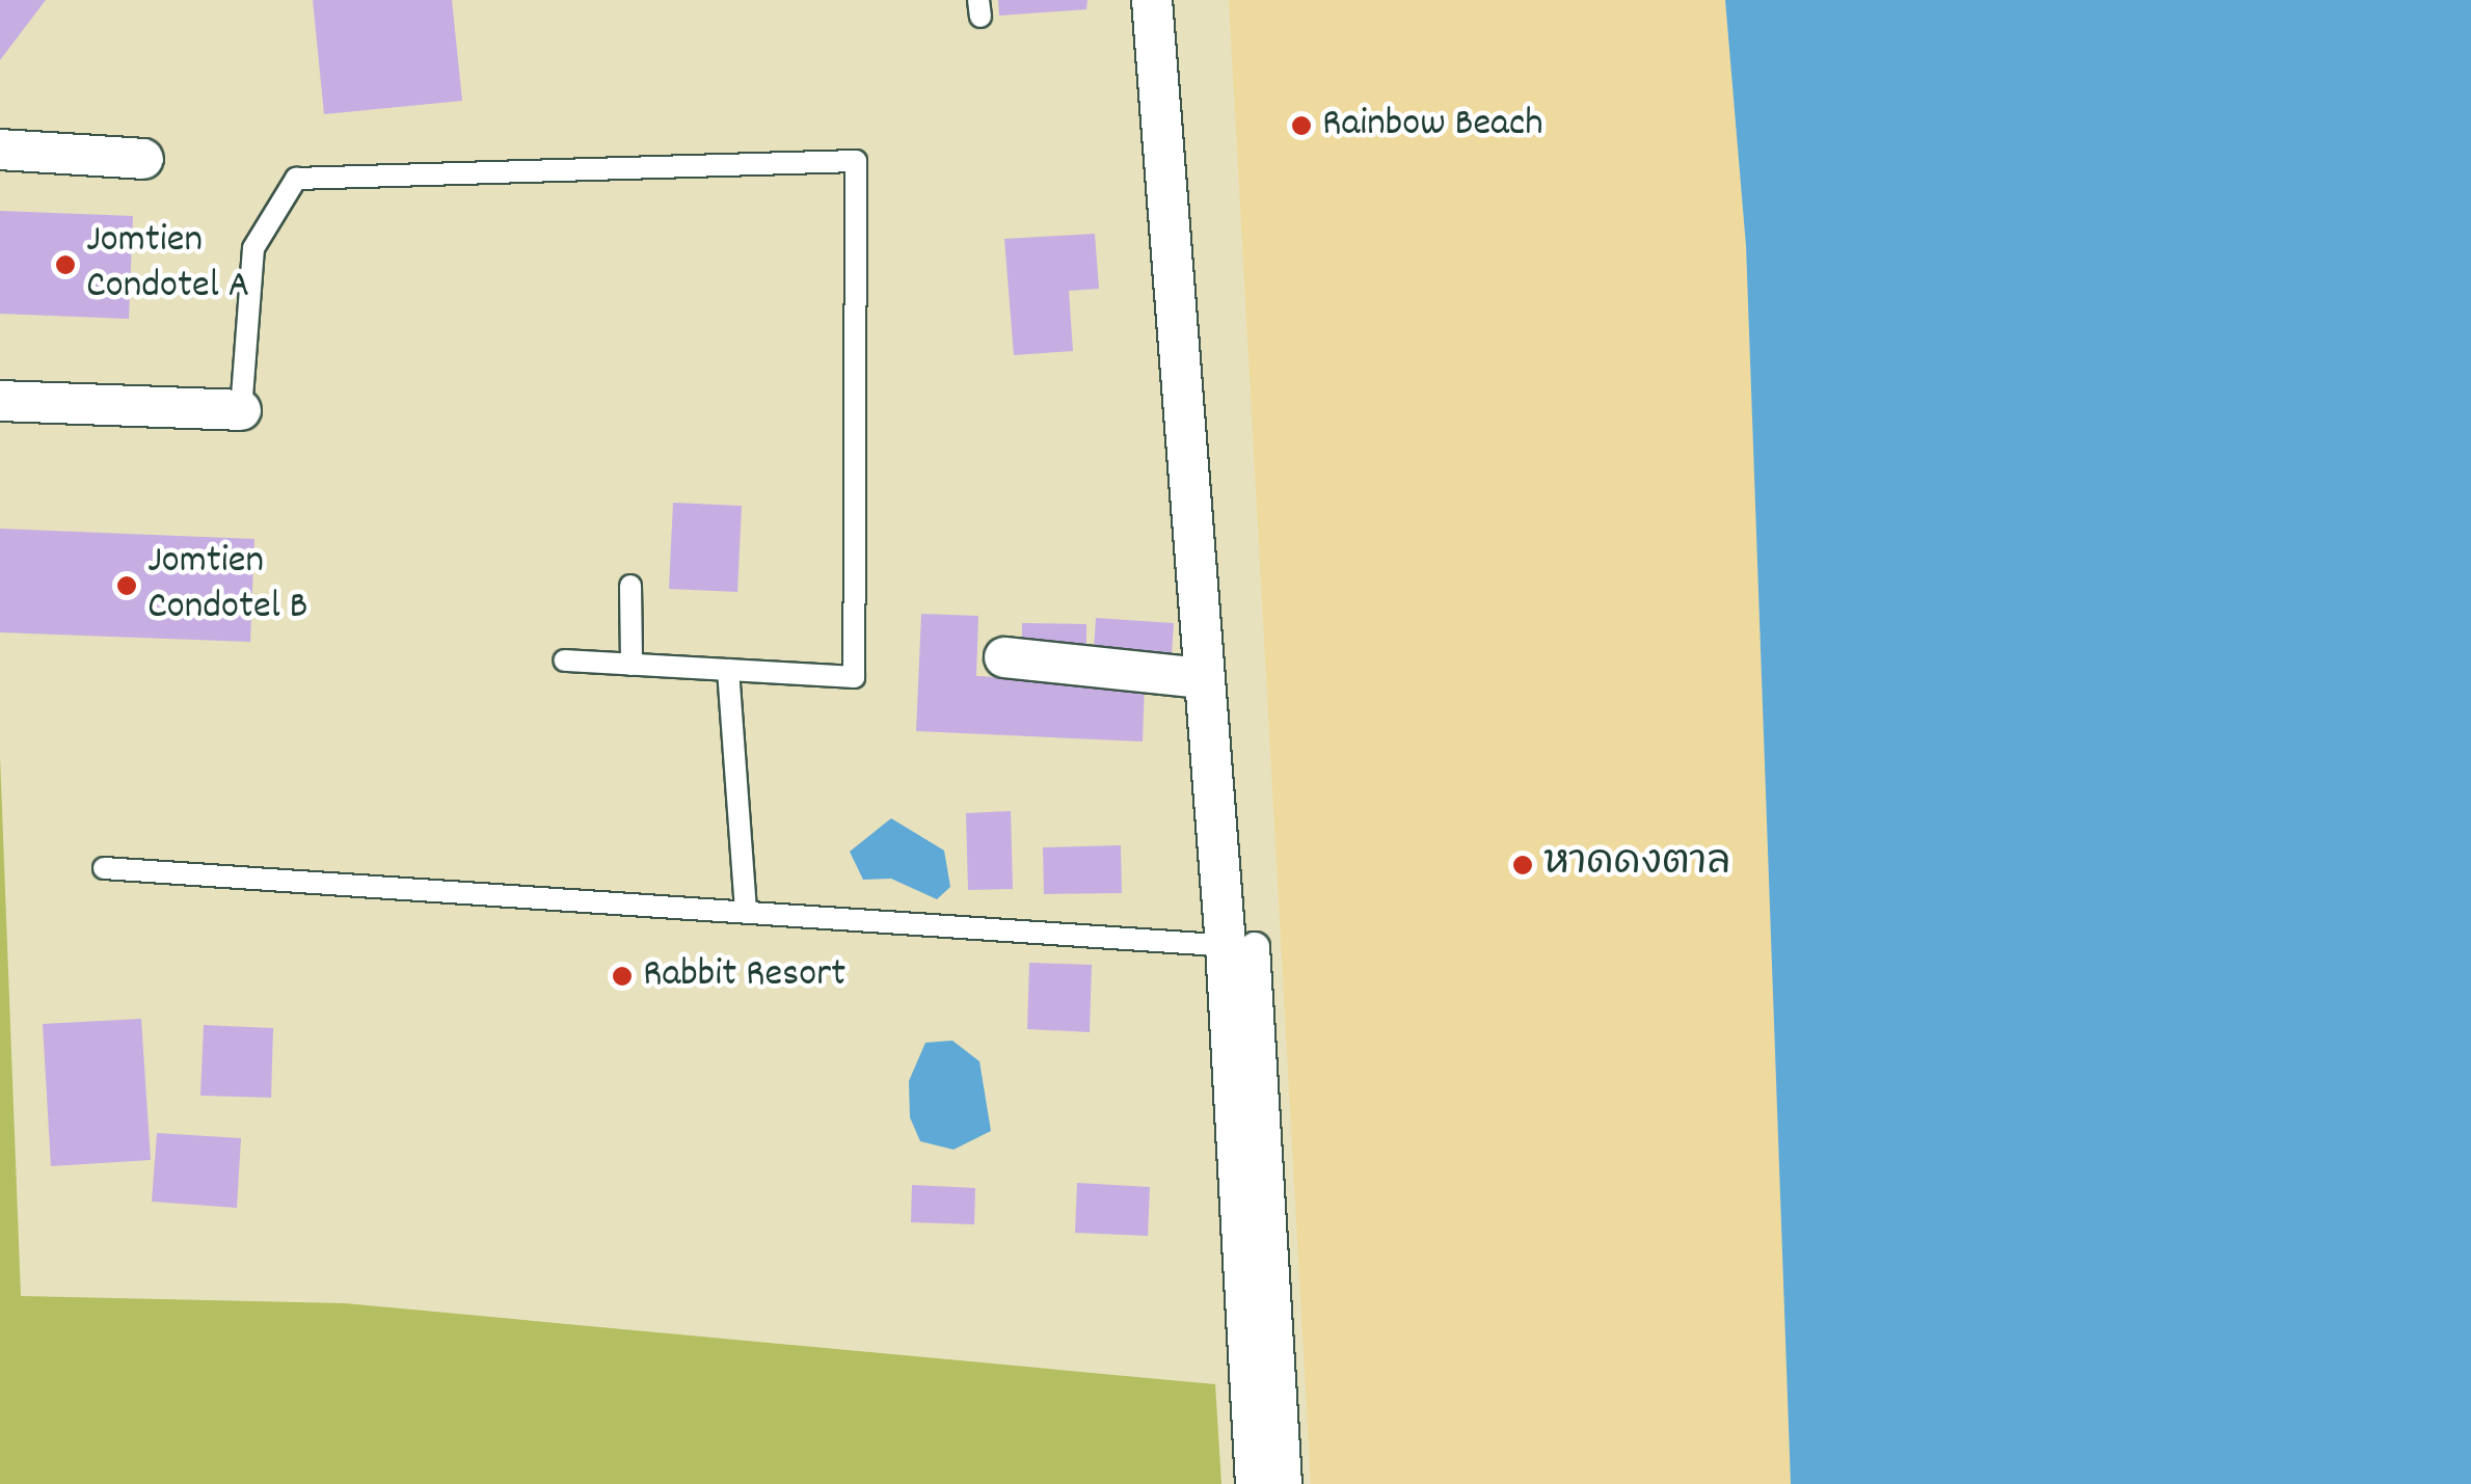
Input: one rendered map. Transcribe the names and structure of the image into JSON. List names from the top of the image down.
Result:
{
  "places": [
    "Rainbow Beach",
    "Jomtien Condotel A",
    "Jomtien Condotel B",
    "หาดดงตาล",
    "Rabbit Resort"
  ]
}
